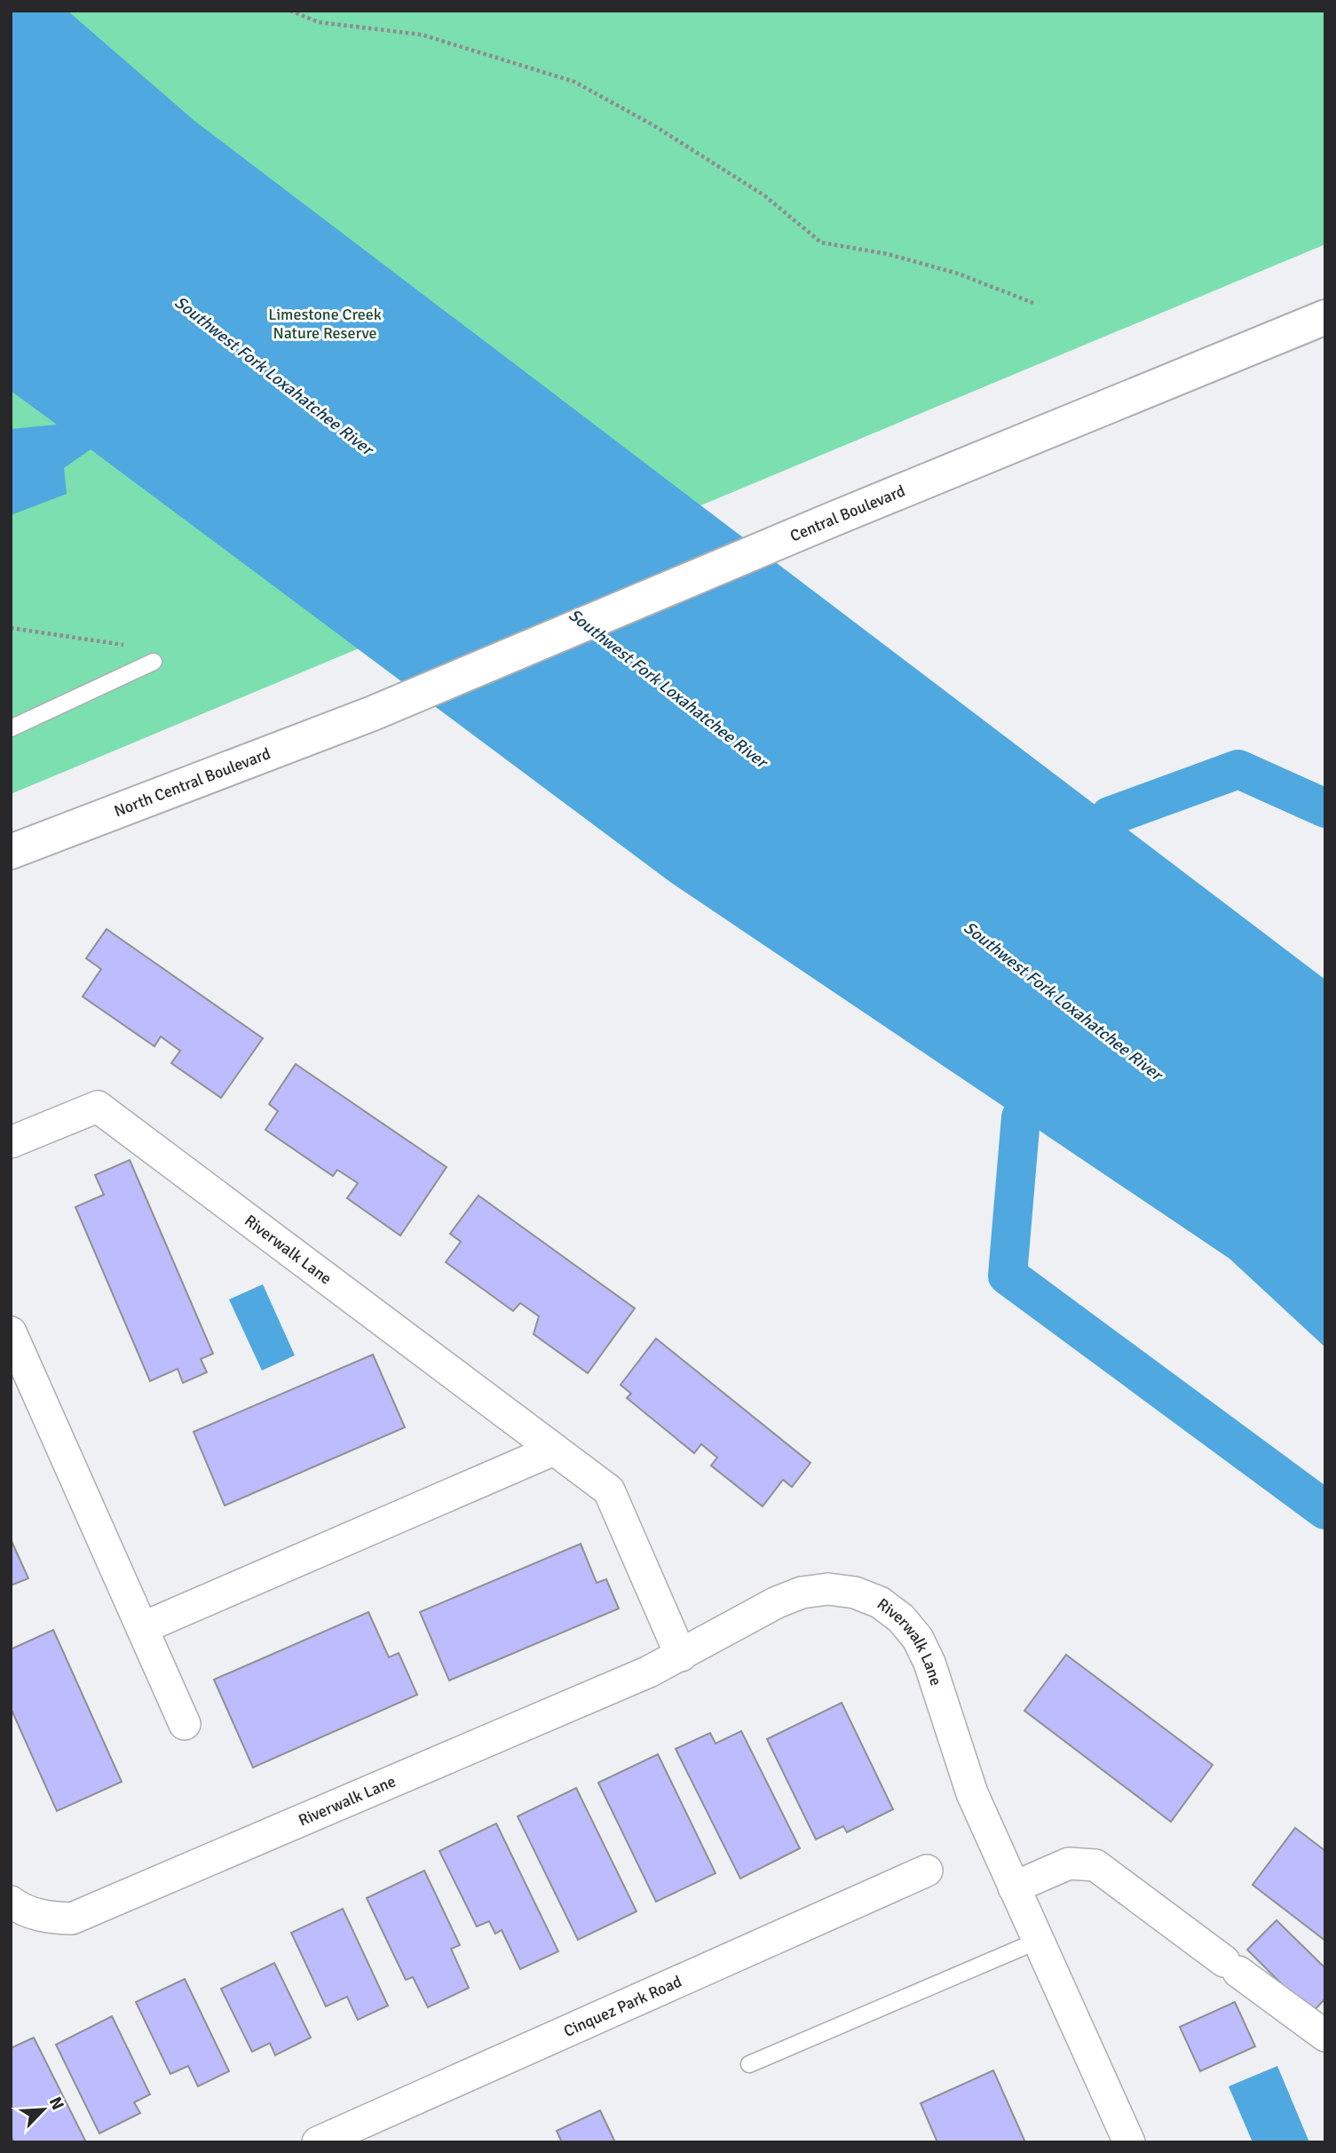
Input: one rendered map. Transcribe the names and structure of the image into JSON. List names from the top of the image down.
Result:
{
  "streets": {
    "street": [
      "Central Boulevard",
      "North Central Boulevard",
      "Riverwalk Lane",
      "Cinquez Park Road"
    ]
  },
  "crossings": [
    ["Central Boulevard", "North Central Boulevard"]
  ],
  "water": ["Southwest Fork Loxahatchee River"],
  "parks": ["Limestone Creek Nature Reserve"],
  "north": "top right"
}
